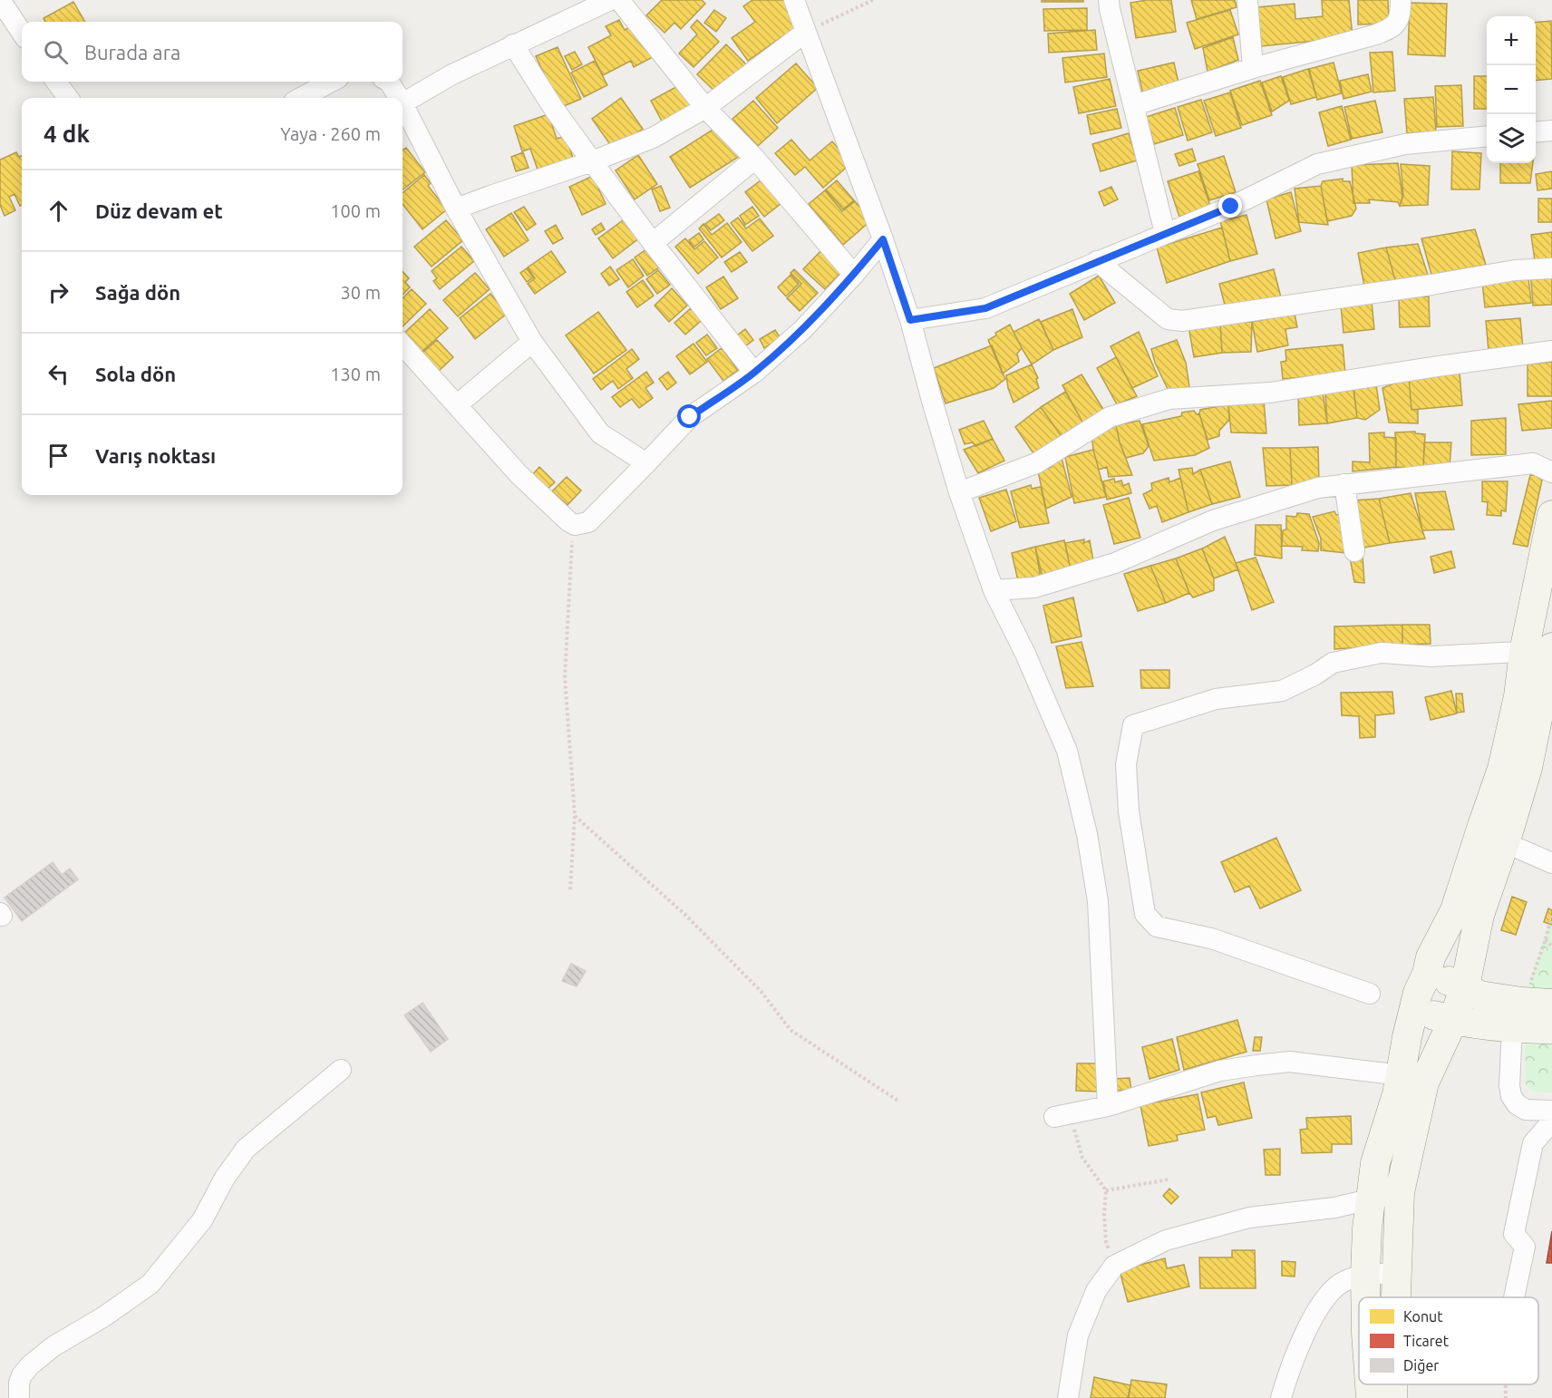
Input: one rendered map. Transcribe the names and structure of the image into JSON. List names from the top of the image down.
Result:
{
  "legend": ["Konut", "Ticaret", "Diğer"],
  "page": {
    "map_buttons": ["+", "−"],
    "search": "Burada ara",
    "heading": ["4 dk", "Yaya · 260 m"],
    "list": [
      ["Düz devam et", "100 m"],
      ["Sağa dön", "30 m"],
      ["Sola dön", "130 m"],
      "Varış noktası"
    ]
  }
}
